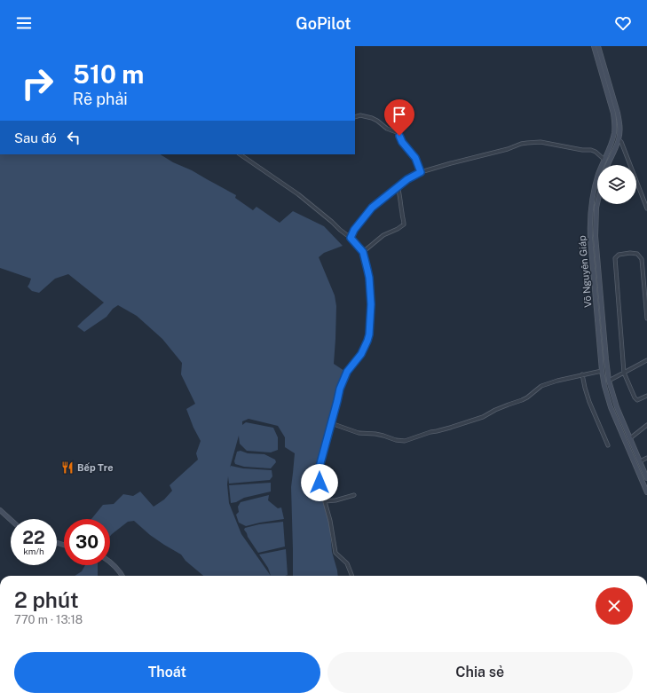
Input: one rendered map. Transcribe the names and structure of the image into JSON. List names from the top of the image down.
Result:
{
  "streets": {
    "main road": ["Võ Nguyên Giáp"]
  },
  "places": {
    "restaurant": ["Bếp Tre"]
  },
  "page": {
    "header": "GoPilot",
    "turn": ["510 m", "Rẽ phải"],
    "then": "Sau đó",
    "speed": "22 km/h",
    "limit": "30",
    "heading": ["2 phút", "770 m · 13:18"],
    "buttons": ["Thoát", "Chia sẻ"]
  }
}
